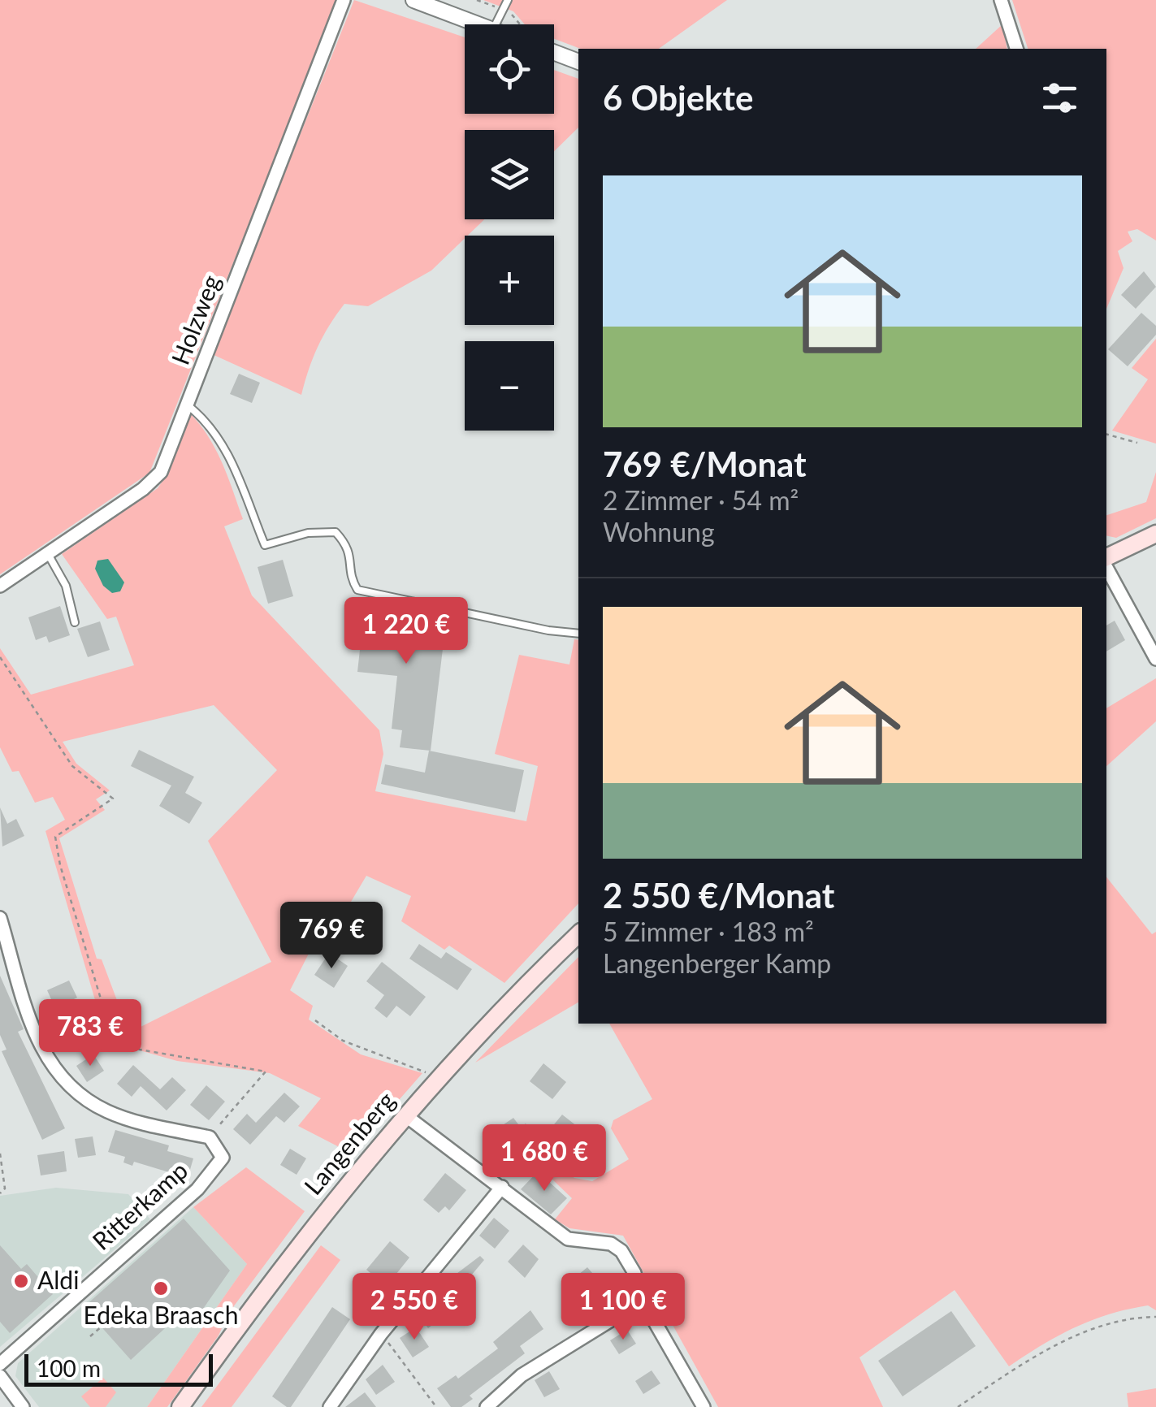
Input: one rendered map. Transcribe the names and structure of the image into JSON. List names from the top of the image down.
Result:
{
  "streets": {
    "main road": ["Langenberg"],
    "street": ["Holzweg", "Ritterkamp"]
  },
  "places": ["Aldi", "Edeka Braasch"],
  "scale_bar": "100 m",
  "page": {
    "map_buttons": ["+", "−"],
    "heading": "6 Objekte",
    "list": [
      {
        "name": "769 €/Monat",
        "note": "2 Zimmer · 54 m² · Wohnung"
      },
      {
        "name": "2 550 €/Monat",
        "note": "5 Zimmer · 183 m² · Langenberger Kamp"
      }
    ],
    "price": [
      "1 220 €",
      "769 €",
      "783 €",
      "1 680 €",
      "2 550 €",
      "1 100 €"
    ],
    "scale": "100 m"
  }
}
